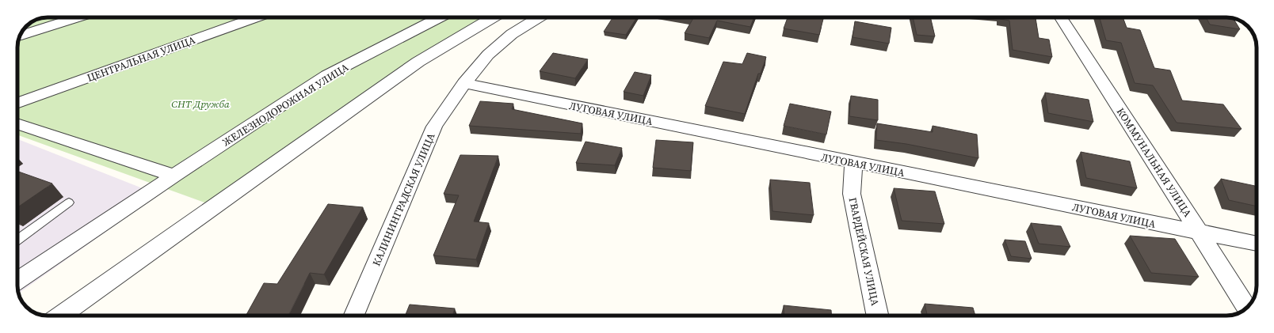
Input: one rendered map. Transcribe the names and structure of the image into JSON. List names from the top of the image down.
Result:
{
  "streets": {
    "street": [
      "ЦЕНТРАЛЬНАЯ УЛИЦА",
      "ЖЕЛЕЗНОДОРОЖНАЯ УЛИЦА",
      "ЛУГОВАЯ УЛИЦА",
      "КОММУНАЛЬНАЯ УЛИЦА",
      "КАЛИНИНГРАДСКАЯ УЛИЦА",
      "ГВАРДЕЙСКАЯ УЛИЦА"
    ]
  },
  "crossings": [
    ["ЛУГОВАЯ УЛИЦА", "КОММУНАЛЬНАЯ УЛИЦА"],
    ["ЛУГОВАЯ УЛИЦА", "КАЛИНИНГРАДСКАЯ УЛИЦА"],
    ["ЛУГОВАЯ УЛИЦА", "ГВАРДЕЙСКАЯ УЛИЦА"]
  ],
  "parks": ["СНТ Дружба"]
}
